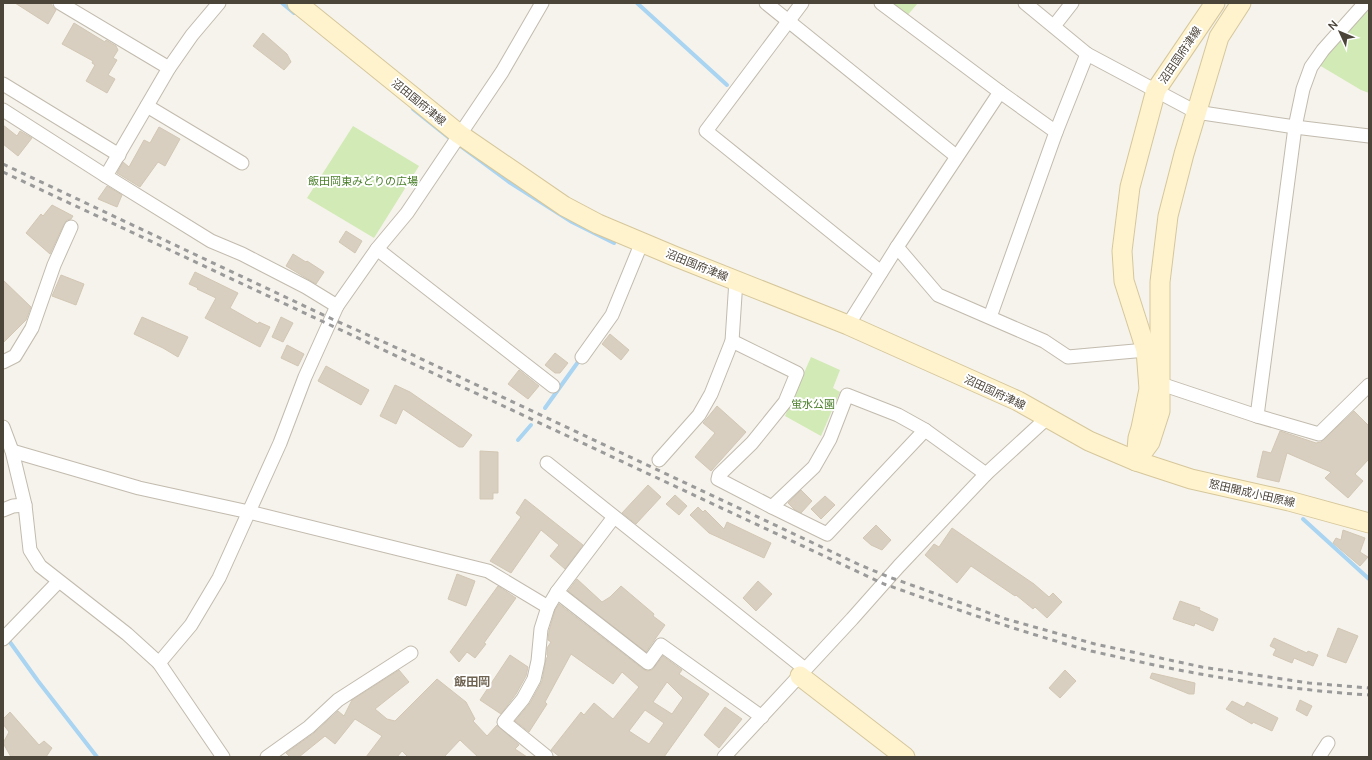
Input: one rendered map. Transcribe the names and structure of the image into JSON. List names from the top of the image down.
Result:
{
  "streets": {
    "main road": ["沼田国府津線", "怒田開成小田原線"]
  },
  "crossings": [
    ["沼田国府津線", "怒田開成小田原線"]
  ],
  "districts": ["飯田岡"],
  "parks": ["飯田岡東みどりの広場", "蛍水公園"],
  "north": "top left"
}
